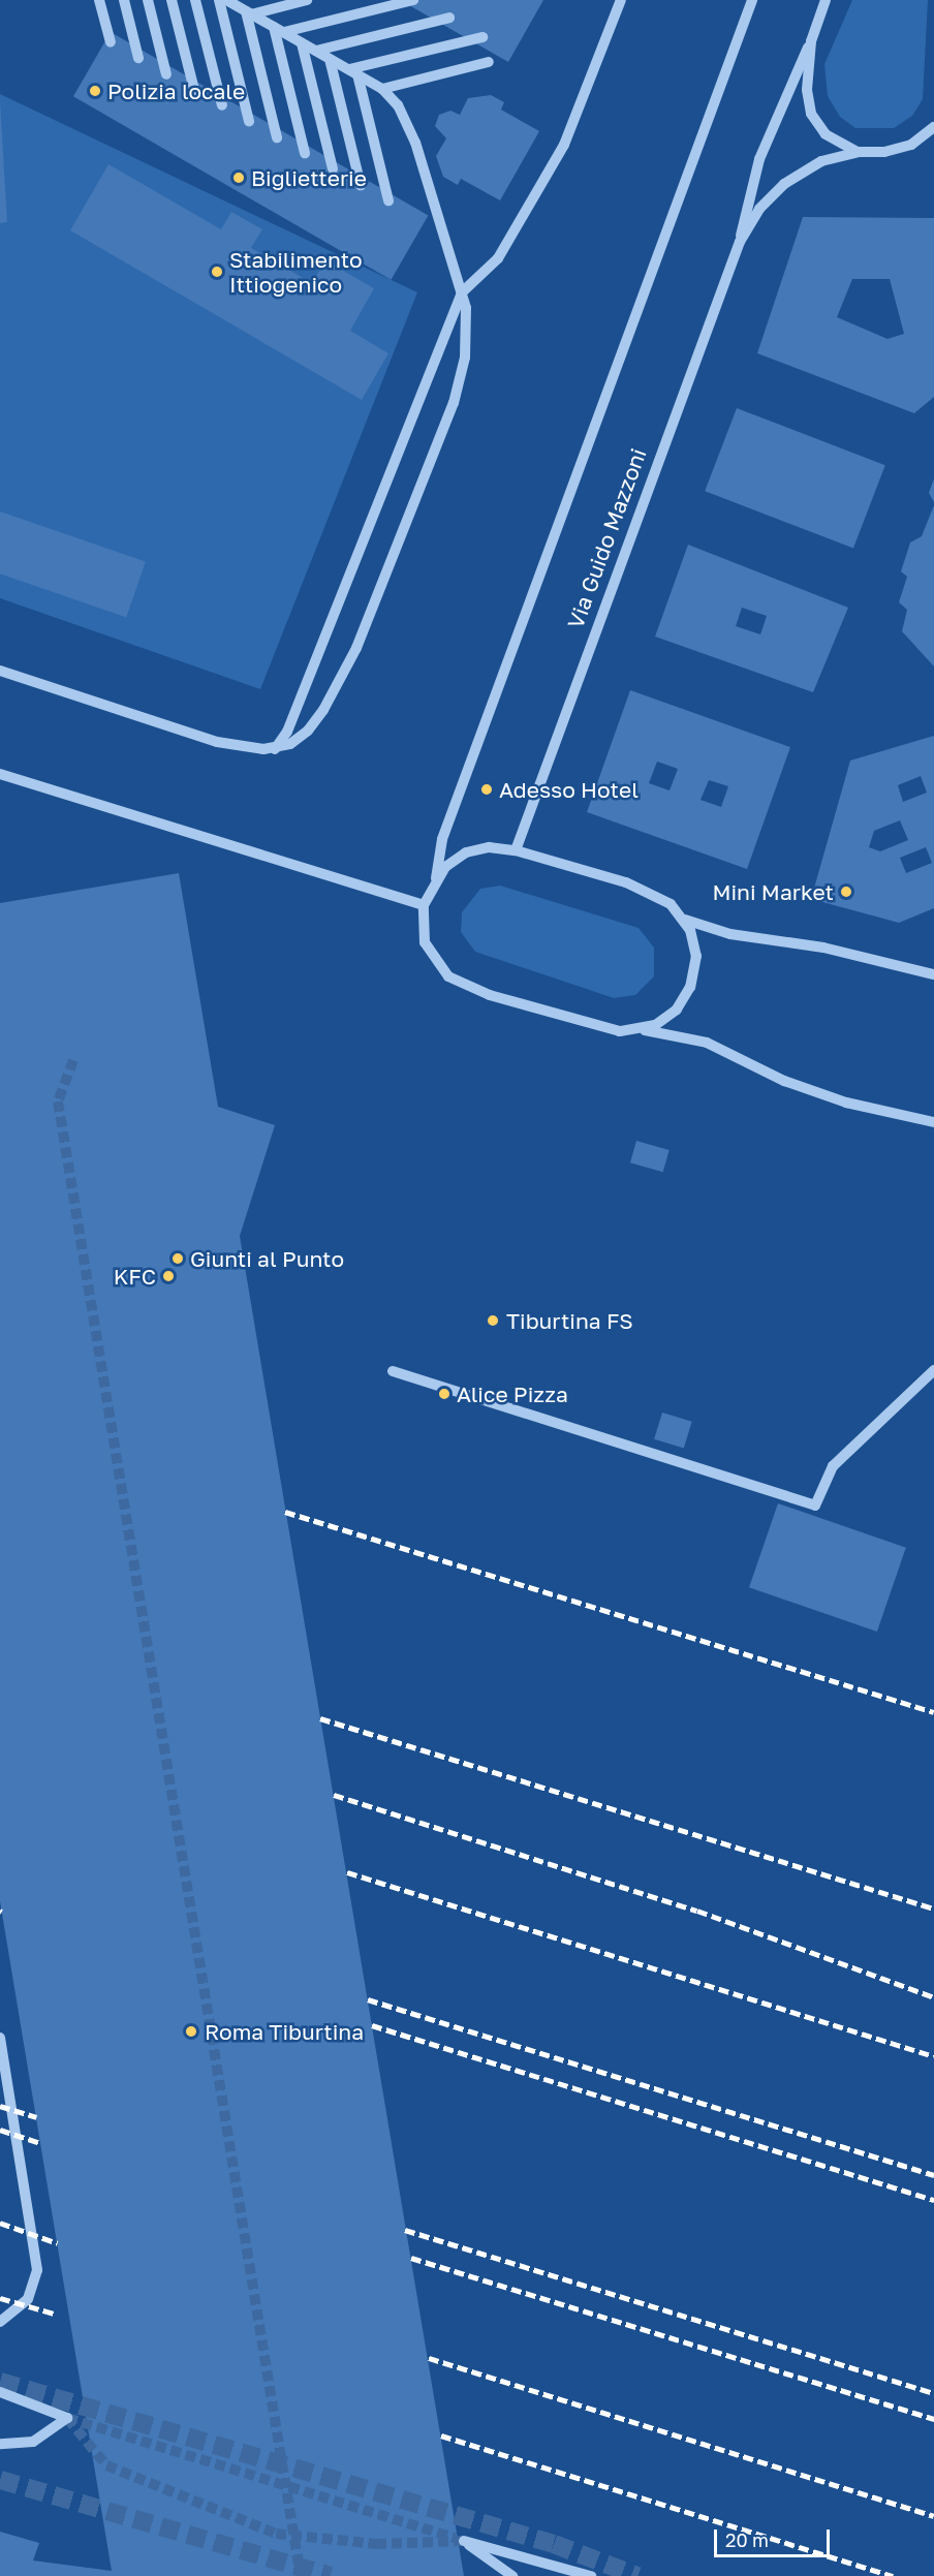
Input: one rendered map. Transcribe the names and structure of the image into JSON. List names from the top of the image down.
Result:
{
  "streets": {
    "street": ["Via Guido Mazzoni"]
  },
  "places": [
    "Polizia locale",
    "Biglietterie",
    "Stabilimento Ittiogenico",
    "Adesso Hotel",
    "Mini Market",
    "Giunti al Punto",
    "KFC",
    "Tiburtina FS",
    "Alice Pizza",
    "Roma Tiburtina"
  ],
  "scale_bar": "20 m"
}
